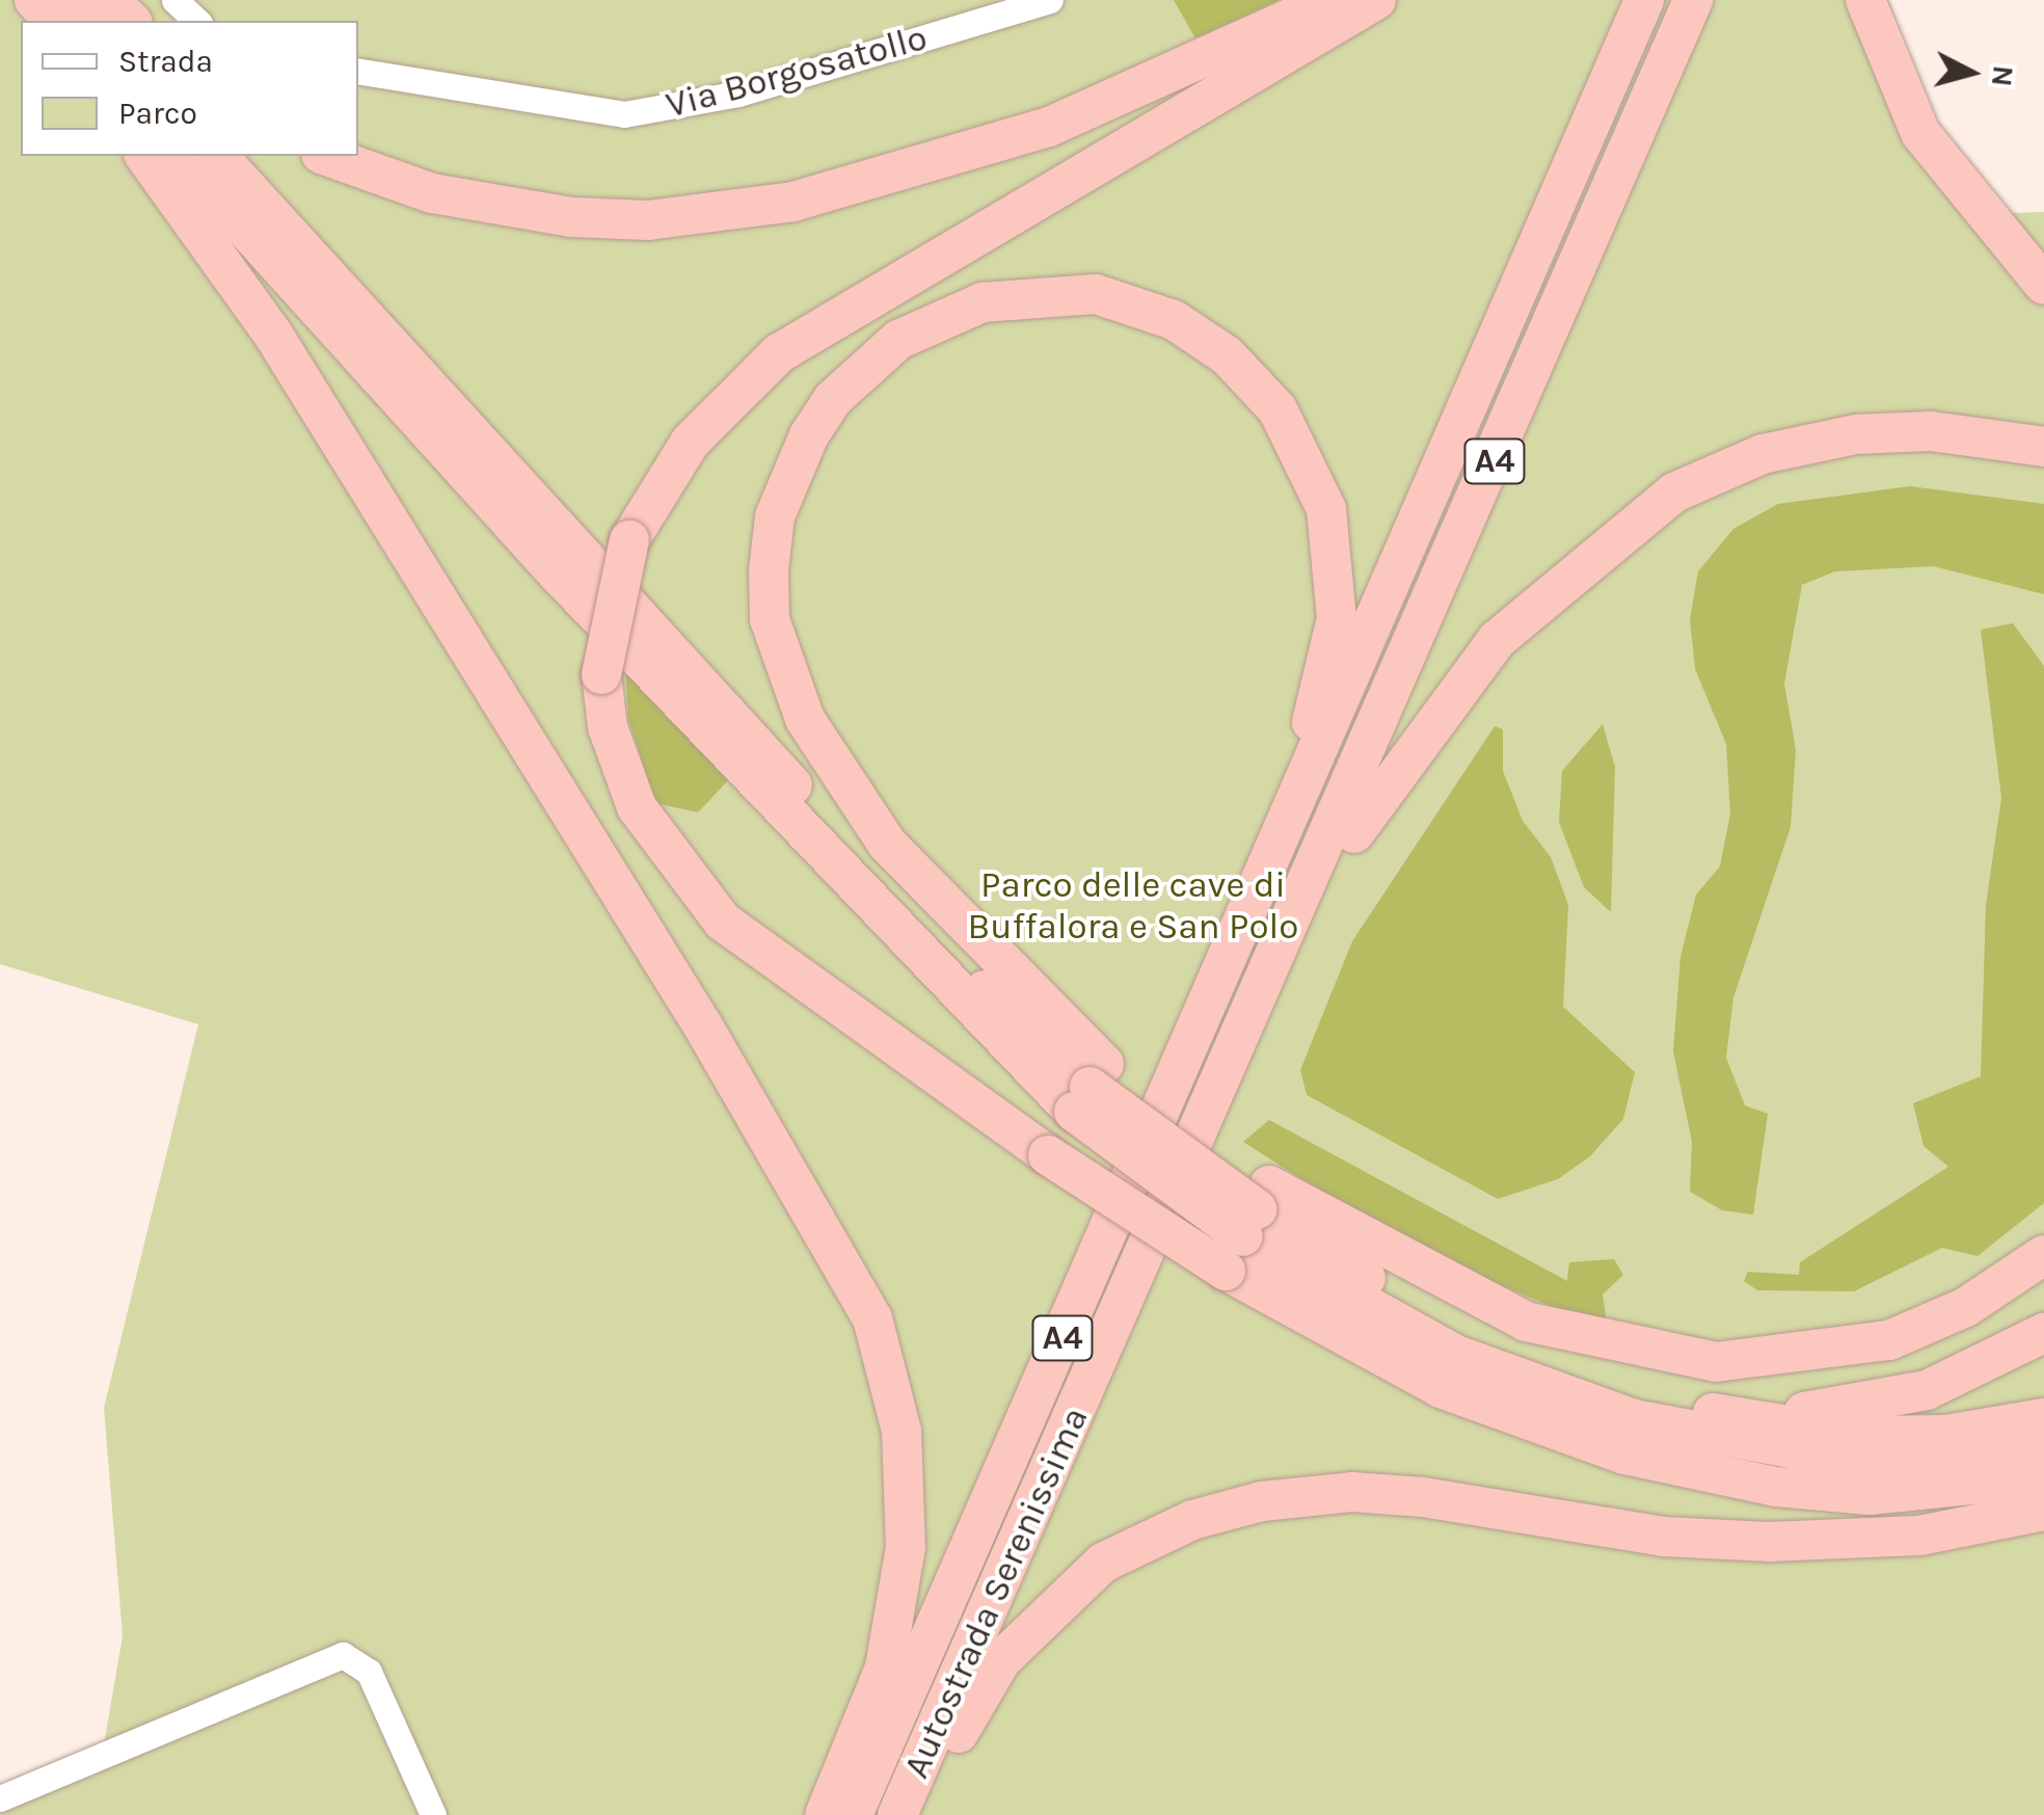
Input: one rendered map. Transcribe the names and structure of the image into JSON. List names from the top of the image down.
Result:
{
  "streets": {
    "highway": ["A4", "Autostrada Serenissima"],
    "street": ["Via Borgosatollo"]
  },
  "parks": ["Parco delle cave di Buffalora e San Polo"],
  "legend": ["Strada", "Parco"],
  "north": "right"
}
